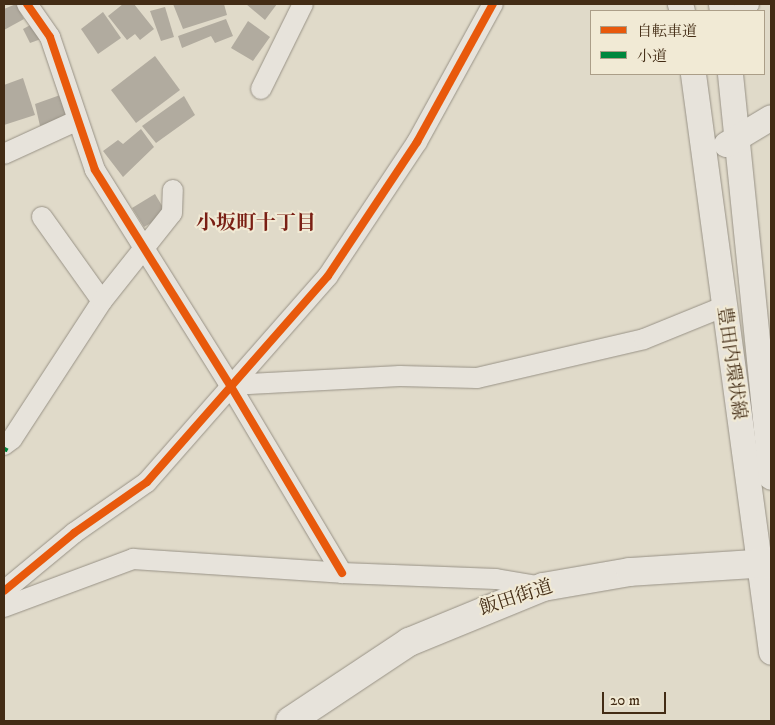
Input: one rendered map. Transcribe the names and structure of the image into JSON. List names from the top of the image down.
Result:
{
  "streets": {
    "main road": ["飯田街道"],
    "street": ["豊田内環状線"]
  },
  "crossings": [
    ["豊田内環状線", "飯田街道"]
  ],
  "districts": ["小坂町十丁目"],
  "legend": ["自転車道", "小道"],
  "scale_bar": "20 m"
}
